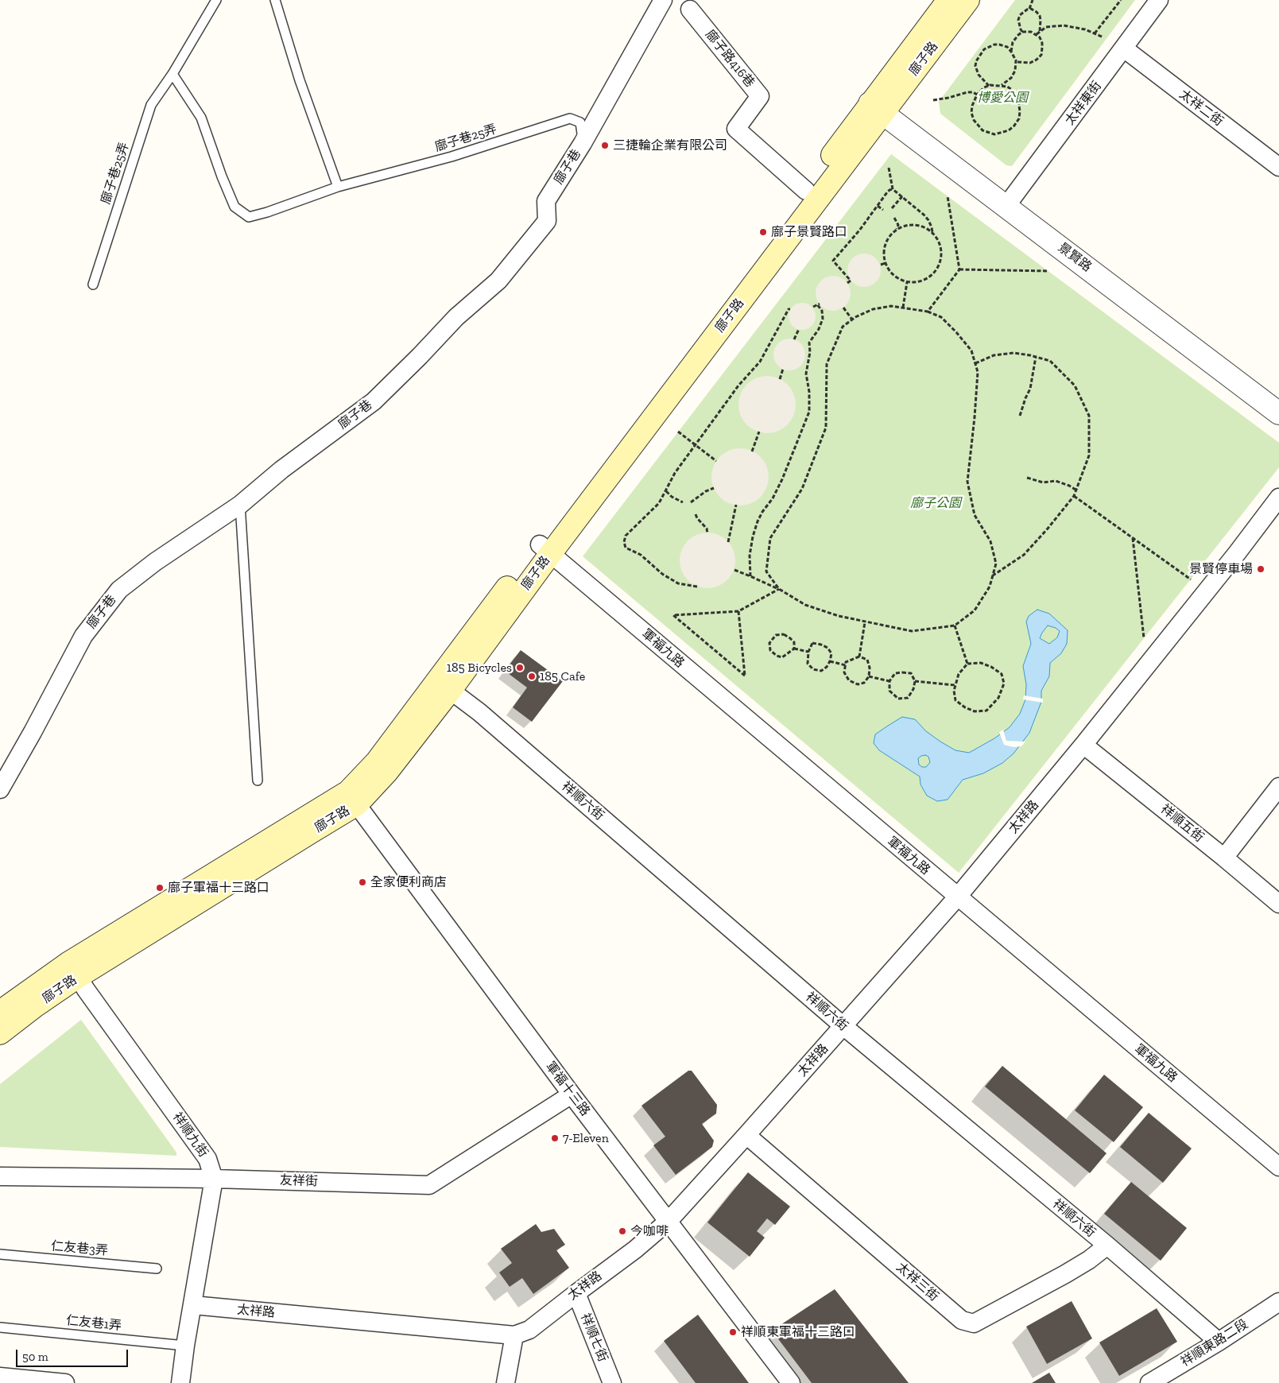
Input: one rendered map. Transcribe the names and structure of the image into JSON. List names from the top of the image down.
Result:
{
  "streets": {
    "main road": ["廍子路"],
    "street": [
      "廍子路416巷",
      "太祥東街",
      "太祥二街",
      "廍子巷",
      "景賢路",
      "軍福九路",
      "祥順六街",
      "太祥路",
      "祥順五街",
      "軍福十三路",
      "祥順九街",
      "友祥街",
      "太祥三街",
      "祥順七街",
      "祥順東路二段"
    ],
    "lane": ["廍子巷25弄", "仁友巷3弄", "仁友巷1弄"]
  },
  "crossings": [
    ["廍子路416巷", "廍子路"],
    ["廍子路", "景賢路"],
    ["廍子路", "軍福九路"],
    ["廍子路", "祥順六街"],
    ["廍子路", "軍福十三路"],
    ["廍子路", "祥順九街"],
    ["太祥東街", "太祥二街"],
    ["太祥東街", "景賢路"],
    ["廍子巷25弄", "廍子巷"],
    ["軍福九路", "太祥路"],
    ["祥順六街", "太祥路"],
    ["祥順六街", "太祥三街"],
    ["祥順六街", "祥順東路二段"],
    ["太祥路", "祥順五街"],
    ["太祥路", "軍福十三路"],
    ["太祥路", "祥順九街"],
    ["太祥路", "太祥三街"],
    ["太祥路", "祥順七街"],
    ["軍福十三路", "友祥街"],
    ["祥順九街", "友祥街"],
    ["祥順九街", "仁友巷1弄"]
  ],
  "parks": ["博愛公園", "廍子公園"],
  "places": [
    "三捷輪企業有限公司",
    "廍子景賢路口",
    "景賢停車場",
    "185 Bicycles",
    "185 Cafe",
    "全家便利商店",
    "廍子軍福十三路口",
    "7-Eleven",
    "今咖啡",
    "祥順東軍福十三路口"
  ],
  "scale_bar": "50 m"
}
